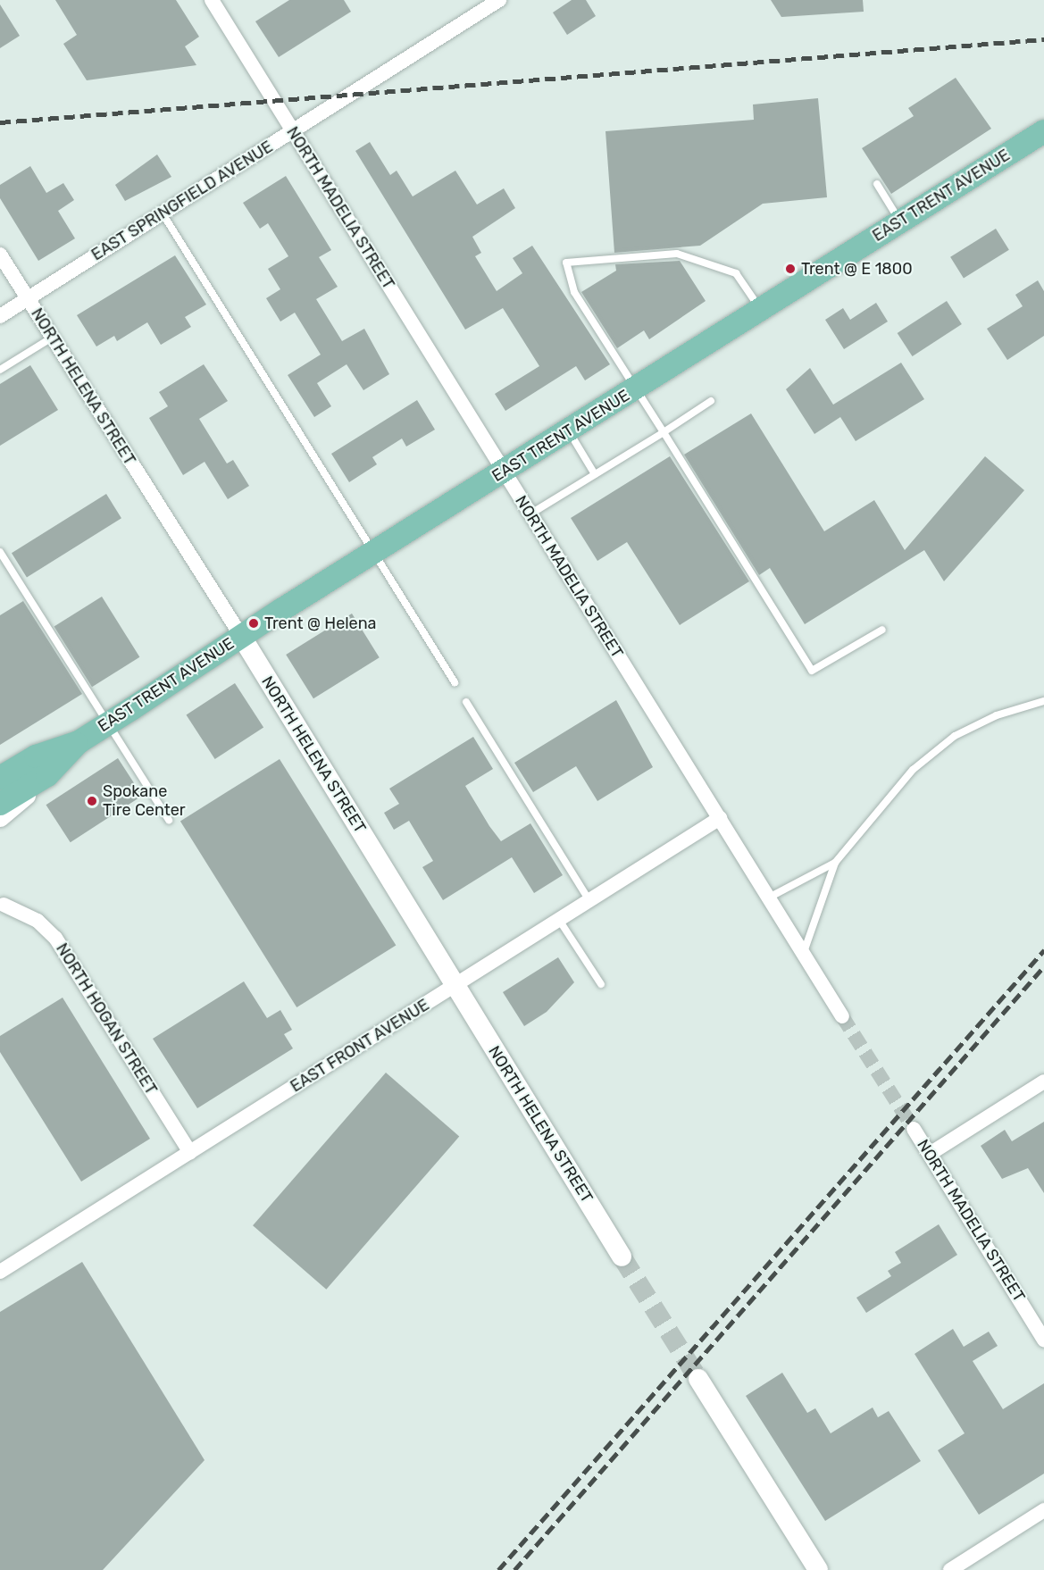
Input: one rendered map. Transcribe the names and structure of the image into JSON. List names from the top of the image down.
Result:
{
  "streets": {
    "main road": ["EAST TRENT AVENUE"],
    "street": [
      "EAST SPRINGFIELD AVENUE",
      "NORTH MADELIA STREET",
      "NORTH HELENA STREET",
      "NORTH HOGAN STREET",
      "EAST FRONT AVENUE"
    ]
  },
  "crossings": [
    ["EAST TRENT AVENUE", "NORTH MADELIA STREET"],
    ["EAST TRENT AVENUE", "NORTH HELENA STREET"],
    ["EAST SPRINGFIELD AVENUE", "NORTH MADELIA STREET"],
    ["EAST SPRINGFIELD AVENUE", "NORTH HELENA STREET"],
    ["NORTH MADELIA STREET", "EAST FRONT AVENUE"],
    ["NORTH HELENA STREET", "EAST FRONT AVENUE"],
    ["NORTH HOGAN STREET", "EAST FRONT AVENUE"]
  ],
  "places": ["Trent @ E 1800", "Trent @ Helena", "Spokane Tire Center"]
}
